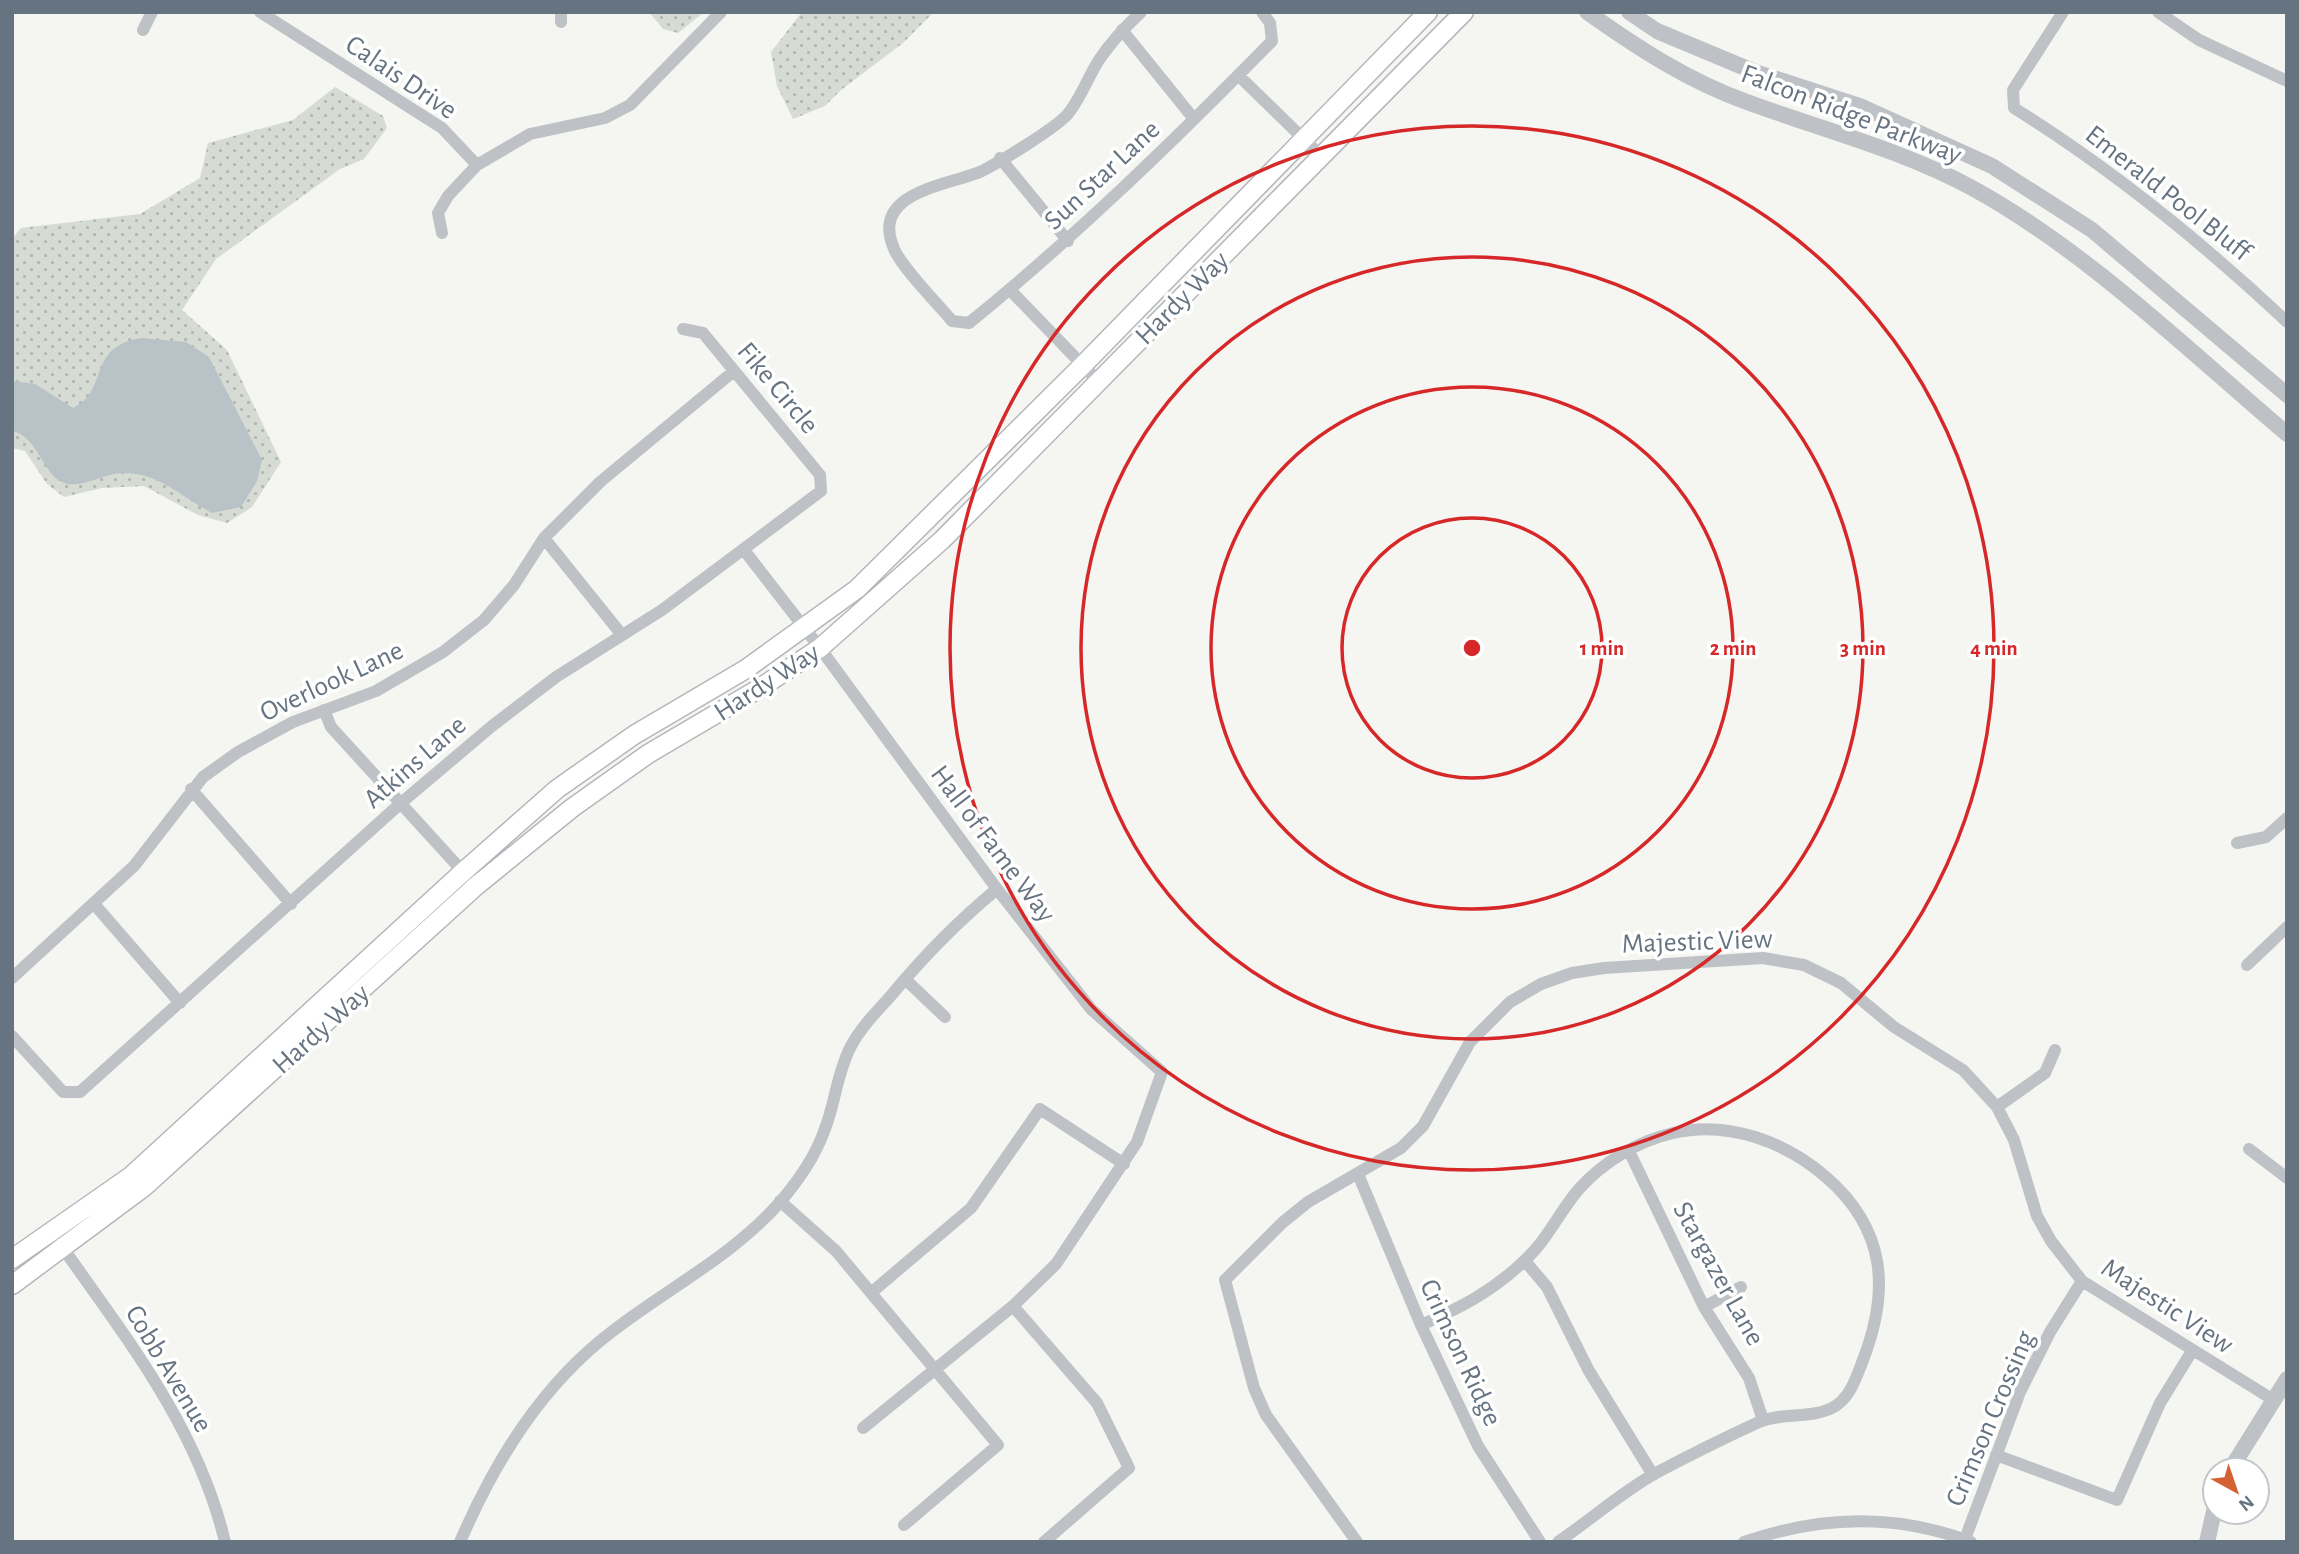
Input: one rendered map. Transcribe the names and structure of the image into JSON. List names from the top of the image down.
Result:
{
  "streets": {
    "main road": ["Hardy Way"],
    "street": [
      "Calais Drive",
      "Falcon Ridge Parkway",
      "Sun Star Lane",
      "Emerald Pool Bluff",
      "Fike Circle",
      "Overlook Lane",
      "Atkins Lane",
      "Hall of Fame Way",
      "Majestic View",
      "Stargazer Lane",
      "Crimson Ridge",
      "Cobb Avenue",
      "Crimson Crossing"
    ]
  },
  "crossings": [
    ["Hardy Way", "Hall of Fame Way"],
    ["Hardy Way", "Cobb Avenue"],
    ["Fike Circle", "Overlook Lane"],
    ["Fike Circle", "Atkins Lane"],
    ["Atkins Lane", "Hall of Fame Way"],
    ["Majestic View", "Crimson Ridge"],
    ["Majestic View", "Crimson Crossing"]
  ],
  "north": "bottom right",
  "rings": [
    "1 min",
    "2 min",
    "3 min",
    "4 min"
  ]
}
